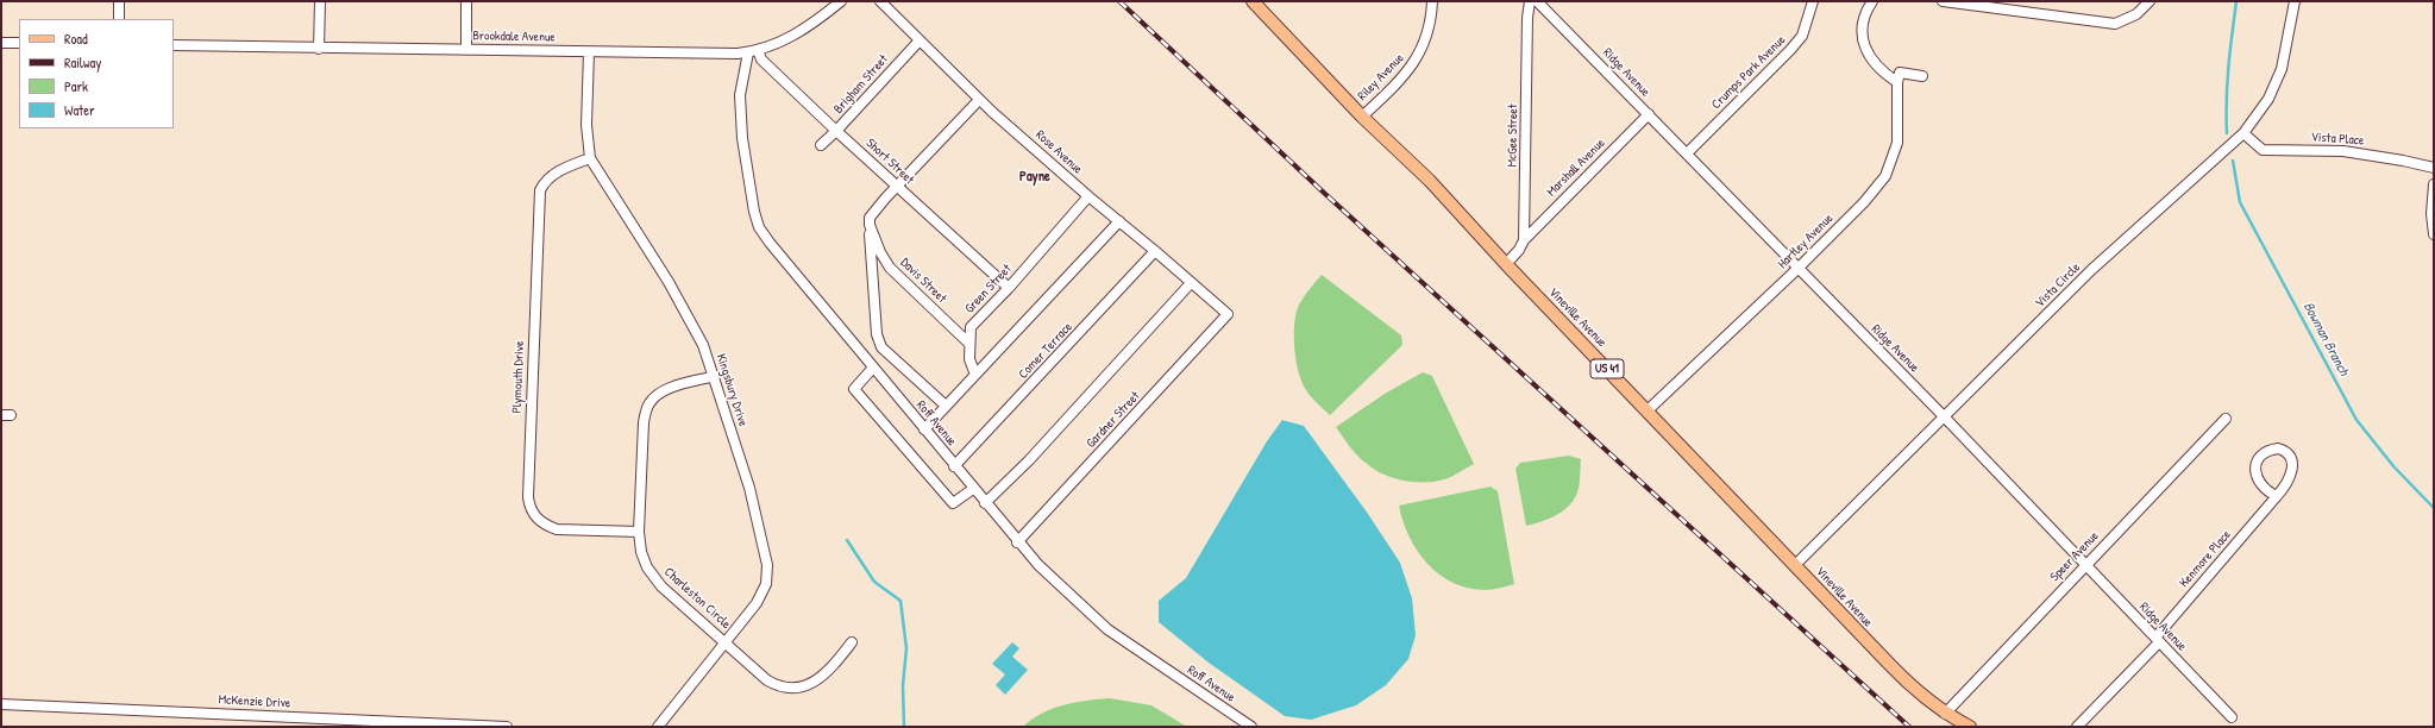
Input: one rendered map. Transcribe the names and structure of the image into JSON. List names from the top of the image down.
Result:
{
  "streets": {
    "main road": ["Vineville Avenue", "US 41"],
    "street": [
      "Brookdale Avenue",
      "Ridge Avenue",
      "Crumps Park Avenue",
      "Riley Avenue",
      "Brigham Street",
      "McGee Street",
      "Vista Place",
      "Rose Avenue",
      "Short Street",
      "Marshall Avenue",
      "Hartley Avenue",
      "Davis Street",
      "Vista Circle",
      "Green Street",
      "Comer Terrace",
      "Plymouth Drive",
      "Kingsbury Drive",
      "Gardner Street",
      "Roff Avenue",
      "Speer Avenue",
      "Kenmore Place",
      "Charleston Circle",
      "McKenzie Drive"
    ]
  },
  "crossings": [
    ["Brookdale Avenue", "Short Street"],
    ["Brookdale Avenue", "Kingsbury Drive"],
    ["Brookdale Avenue", "Roff Avenue"],
    ["Ridge Avenue", "Crumps Park Avenue"],
    ["Ridge Avenue", "Marshall Avenue"],
    ["Ridge Avenue", "Hartley Avenue"],
    ["Ridge Avenue", "Vista Circle"],
    ["Ridge Avenue", "Speer Avenue"],
    ["Ridge Avenue", "Kenmore Place"],
    ["Riley Avenue", "Vineville Avenue"],
    ["Brigham Street", "Rose Avenue"],
    ["Brigham Street", "Short Street"],
    ["McGee Street", "Marshall Avenue"],
    ["Vista Place", "Vista Circle"],
    ["Rose Avenue", "Green Street"],
    ["Rose Avenue", "Comer Terrace"],
    ["Rose Avenue", "Gardner Street"],
    ["Short Street", "Green Street"],
    ["Short Street", "Roff Avenue"],
    ["Hartley Avenue", "Vineville Avenue"],
    ["Davis Street", "Green Street"],
    ["Vista Circle", "Vineville Avenue"],
    ["Vineville Avenue", "Speer Avenue"],
    ["Comer Terrace", "Roff Avenue"],
    ["Plymouth Drive", "Kingsbury Drive"],
    ["Plymouth Drive", "Charleston Circle"],
    ["Kingsbury Drive", "Charleston Circle"],
    ["Gardner Street", "Roff Avenue"]
  ],
  "districts": ["Payne"],
  "water": ["Bowman Branch"],
  "legend": [
    "Road",
    "Railway",
    "Park",
    "Water"
  ]
}
